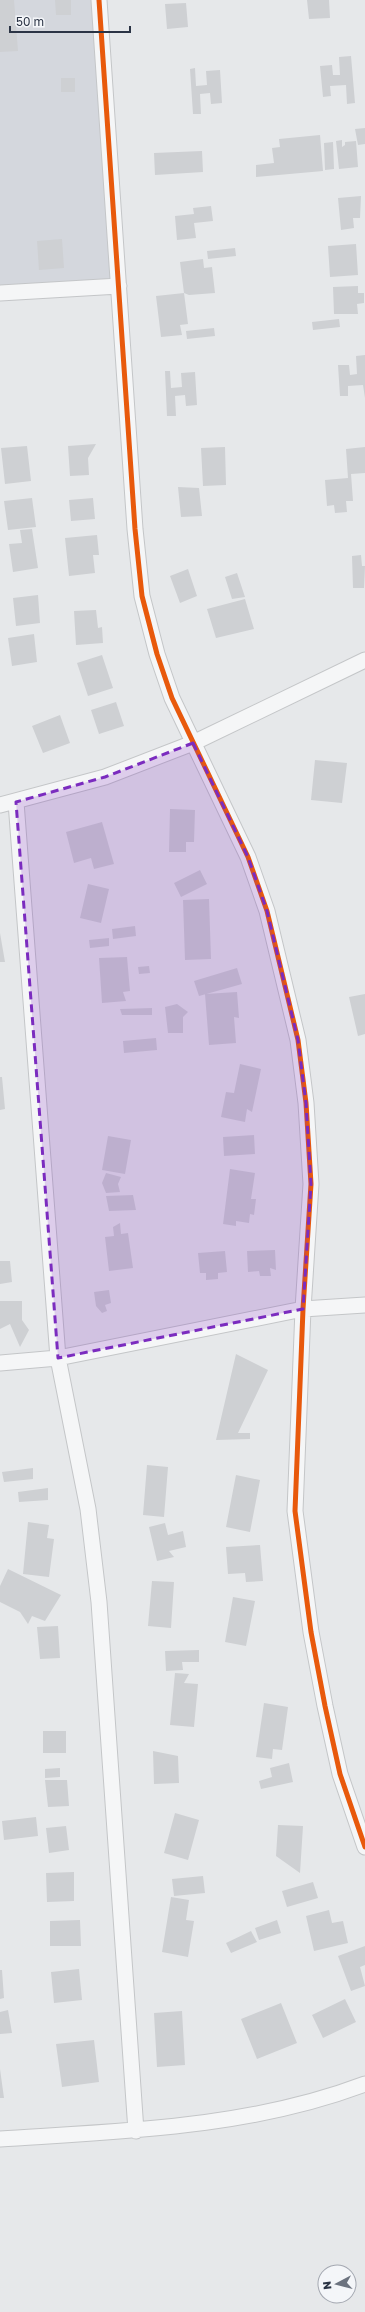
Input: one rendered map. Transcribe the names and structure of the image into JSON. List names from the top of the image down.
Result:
{
  "scale_bar": "50 m",
  "north": "left"
}
